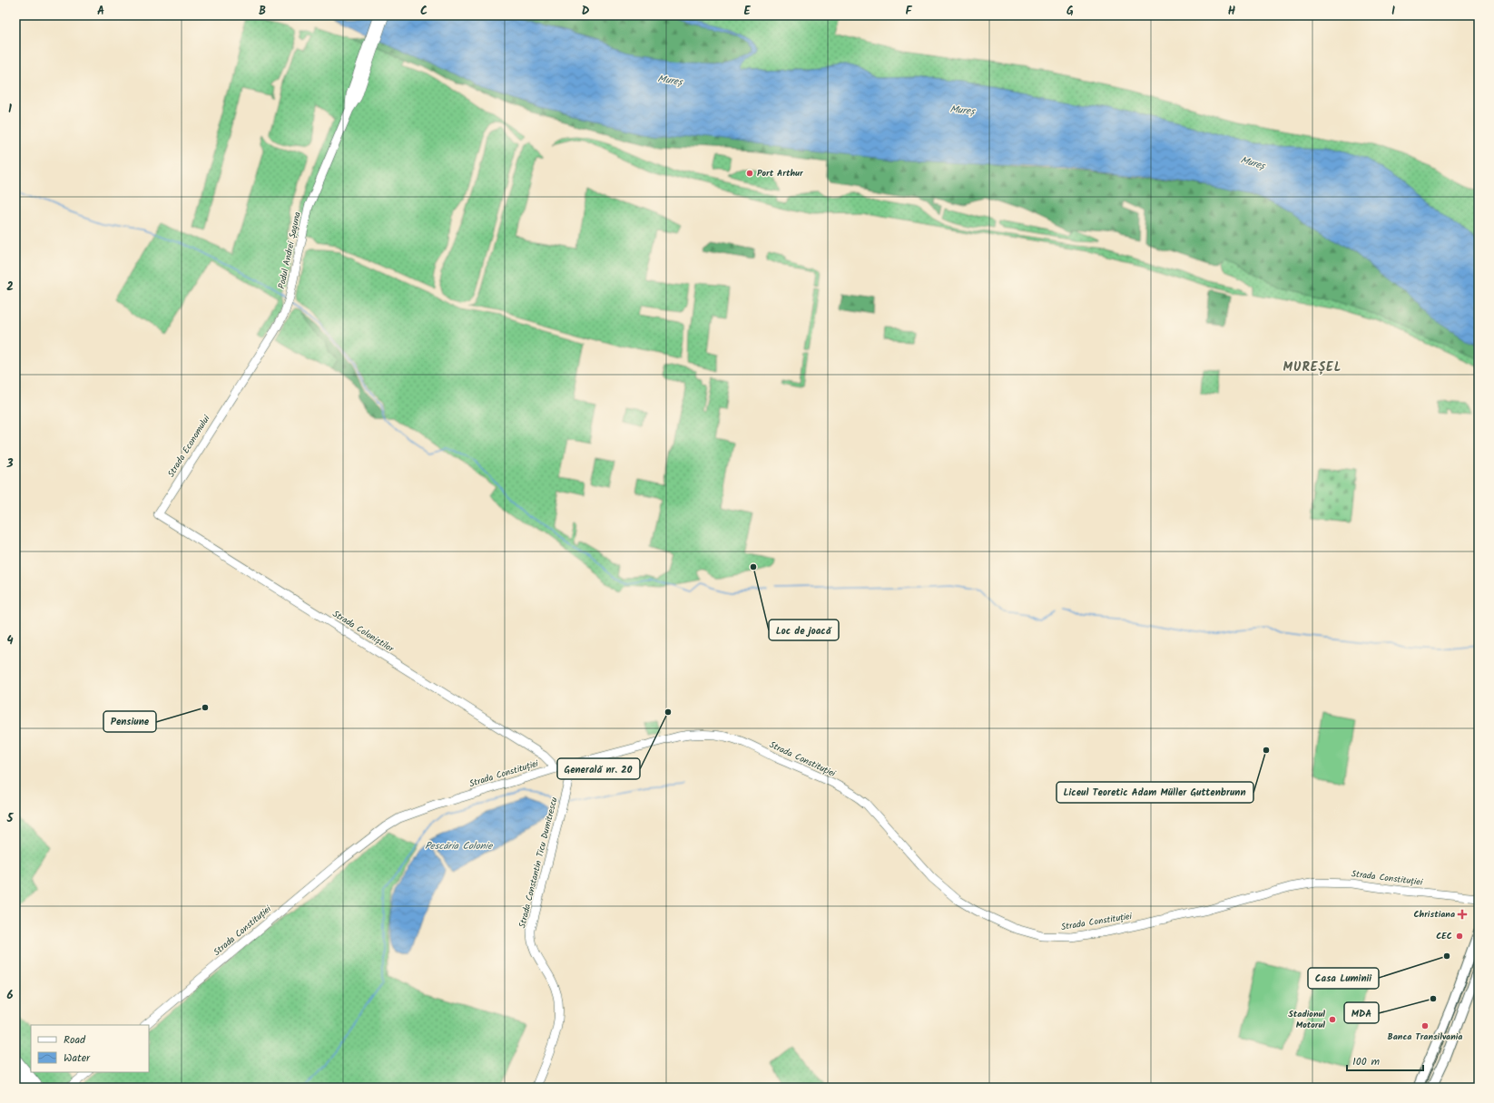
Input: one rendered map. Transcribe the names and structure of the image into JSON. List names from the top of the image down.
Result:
{
  "streets": {
    "street": [
      "Podul Andrei Șaguna",
      "Strada Economului",
      "Strada Coloniștilor",
      "Strada Constituției",
      "Strada Constantin Ticu Dumitrescu"
    ]
  },
  "crossings": [
    ["Podul Andrei Șaguna", "Strada Economului"],
    ["Strada Economului", "Strada Coloniștilor"],
    ["Strada Coloniștilor", "Strada Constituției"],
    ["Strada Constituției", "Strada Constantin Ticu Dumitrescu"]
  ],
  "districts": ["MUREȘEL"],
  "water": ["Mureș", "Pescăria Colonie"],
  "places": {
    "other": [
      "Port Arthur",
      "Loc de joacă",
      "Pensiune",
      "Generală nr. 20",
      "Liceul Teoretic Adam Müller Guttenbrunn",
      "CEC",
      "Casa Luminii",
      "MDA",
      "Stadionul Motorul",
      "Banca Transilvania"
    ],
    "health": ["Christiana"]
  },
  "legend": ["Road", "Water"],
  "scale_bar": "100 m",
  "grid": {
    "columns": [
      "A",
      "B",
      "C",
      "D",
      "E",
      "F",
      "G",
      "H",
      "I"
    ],
    "rows": [
      "1",
      "2",
      "3",
      "4",
      "5",
      "6"
    ]
  }
}
